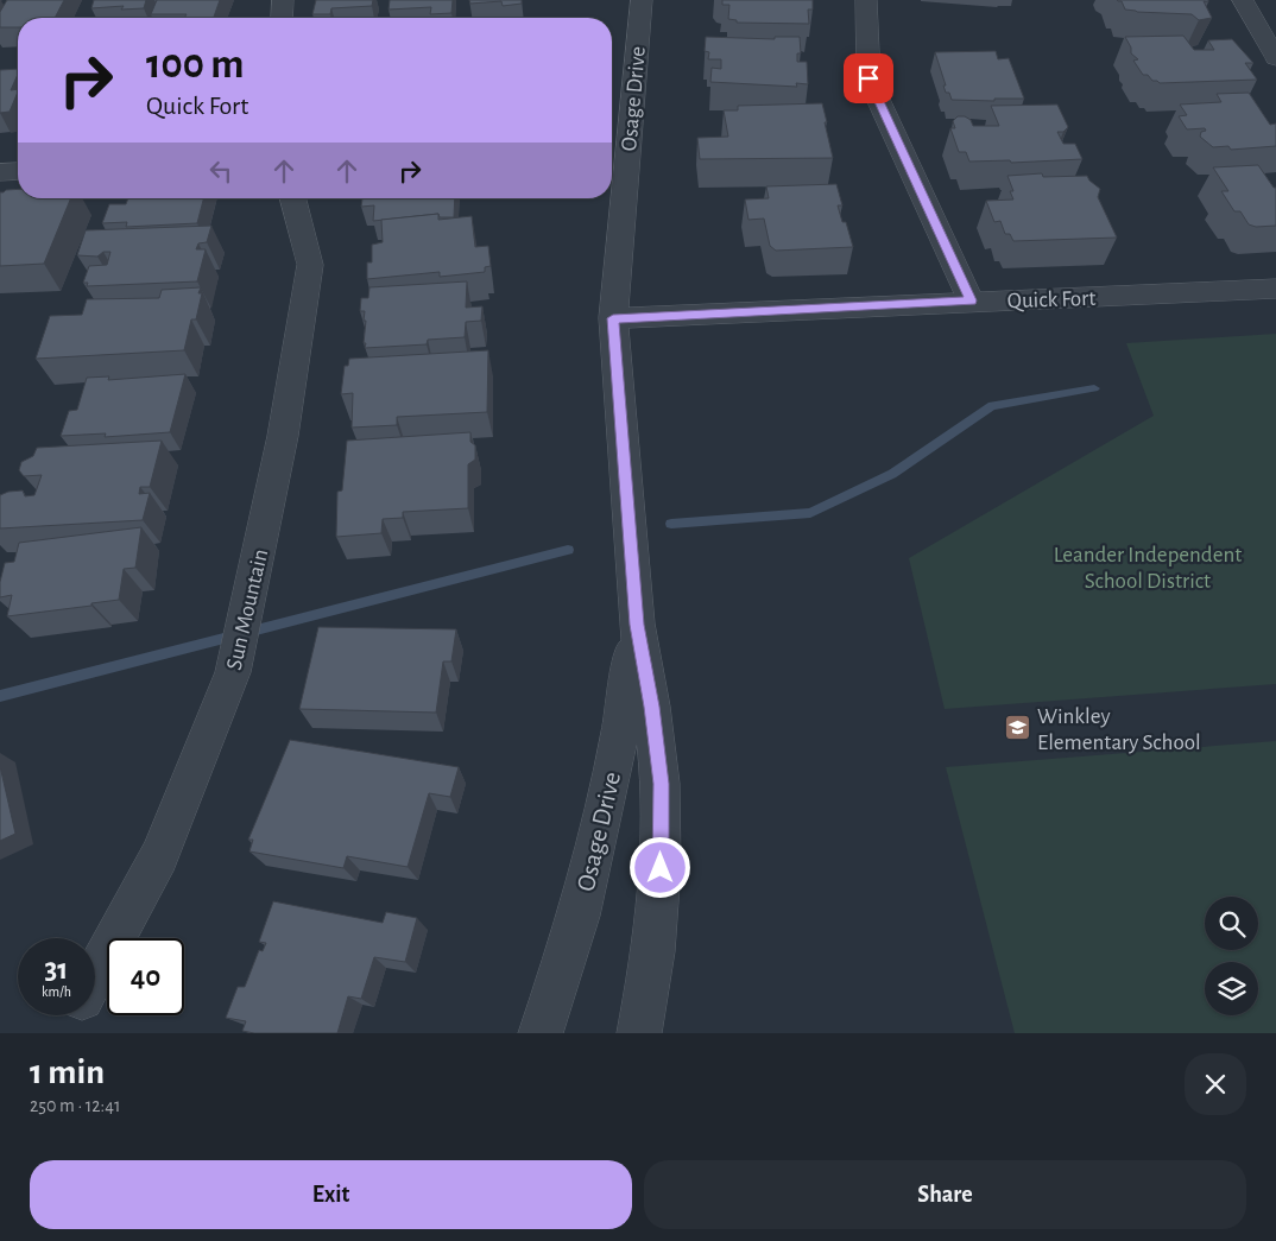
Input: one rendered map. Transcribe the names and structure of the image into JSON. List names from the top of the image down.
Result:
{
  "streets": {
    "street": ["Osage Drive", "Quick Fort", "Sun Mountain"]
  },
  "crossings": [
    ["Osage Drive", "Quick Fort"]
  ],
  "parks": ["Leander Independent School District"],
  "places": {
    "school or university": ["Winkley Elementary School"]
  },
  "page": {
    "turn": ["100 m", "Quick Fort"],
    "speed": "31 km/h",
    "limit": "40",
    "heading": ["1 min", "250 m · 12:41"],
    "buttons": ["Exit", "Share"]
  }
}
